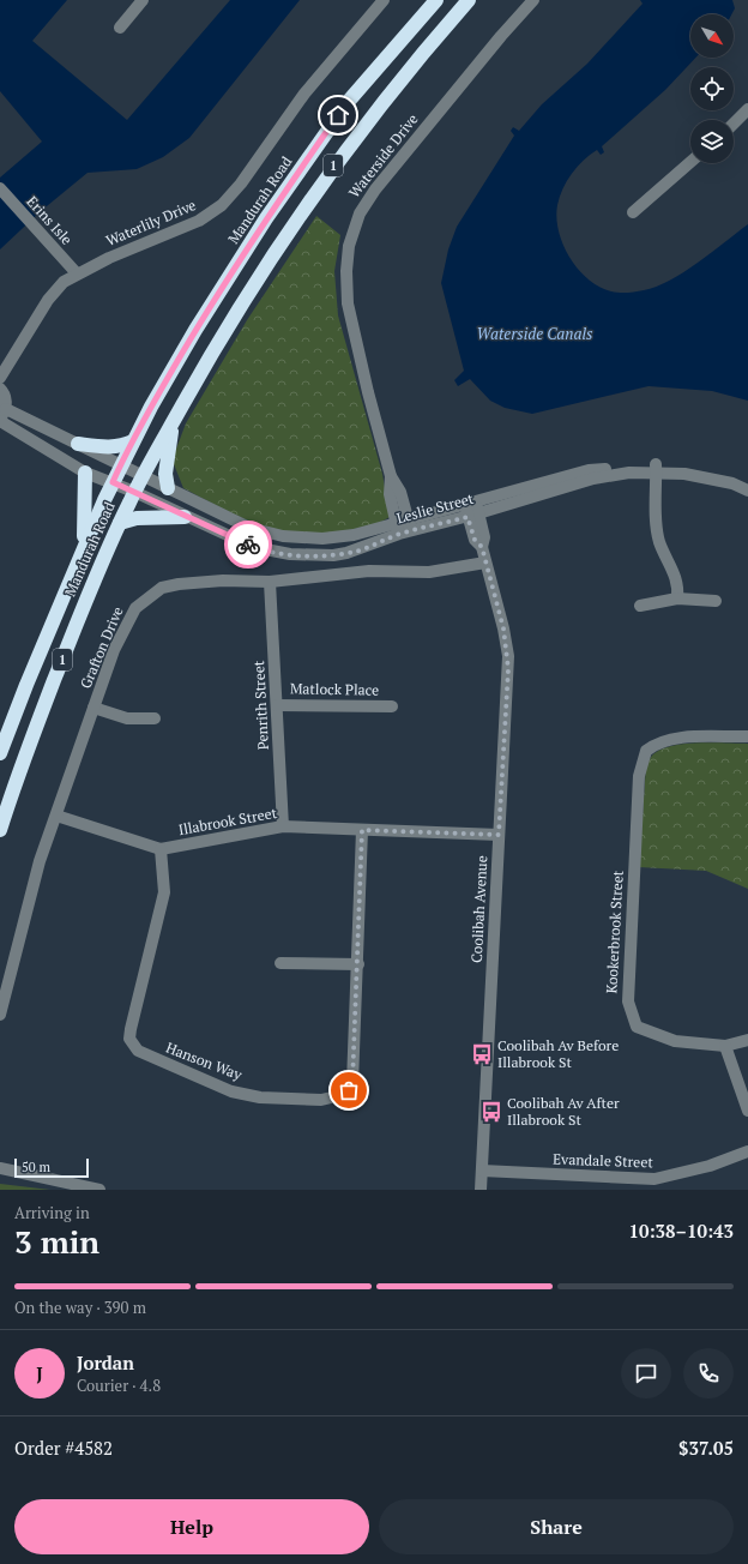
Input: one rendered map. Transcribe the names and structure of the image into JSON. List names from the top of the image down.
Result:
{
  "streets": {
    "highway": ["1", "Mandurah Road"],
    "street": [
      "Waterside Drive",
      "Erins Isle",
      "Waterlily Drive",
      "Leslie Street",
      "Grafton Drive",
      "Matlock Place",
      "Penrith Street",
      "Illabrook Street",
      "Coolibah Avenue",
      "Kookerbrook Street",
      "Hanson Way",
      "Evandale Street"
    ]
  },
  "crossings": [
    ["Waterside Drive", "Leslie Street"],
    ["Mandurah Road", "Leslie Street"],
    ["Erins Isle", "Waterlily Drive"],
    ["Leslie Street", "Coolibah Avenue"],
    ["Grafton Drive", "Penrith Street"],
    ["Grafton Drive", "Illabrook Street"],
    ["Grafton Drive", "Coolibah Avenue"],
    ["Matlock Place", "Penrith Street"],
    ["Penrith Street", "Illabrook Street"],
    ["Illabrook Street", "Coolibah Avenue"],
    ["Illabrook Street", "Hanson Way"],
    ["Coolibah Avenue", "Evandale Street"]
  ],
  "water": ["Waterside Canals"],
  "places": {
    "bus stop": ["Coolibah Av Before Illabrook St", "Coolibah Av After Illabrook St"]
  },
  "scale_bar": "50 m",
  "north": "bottom right",
  "page": {
    "scale": "50 m",
    "heading": ["3 min", "Arriving in", "10:38–10:43"],
    "panel": [
      "Jordan",
      "Courier · 4.8",
      "Order #4582",
      "$37.05"
    ],
    "bar": "On the way · 390 m",
    "round": "J",
    "buttons": ["Help", "Share"]
  }
}
